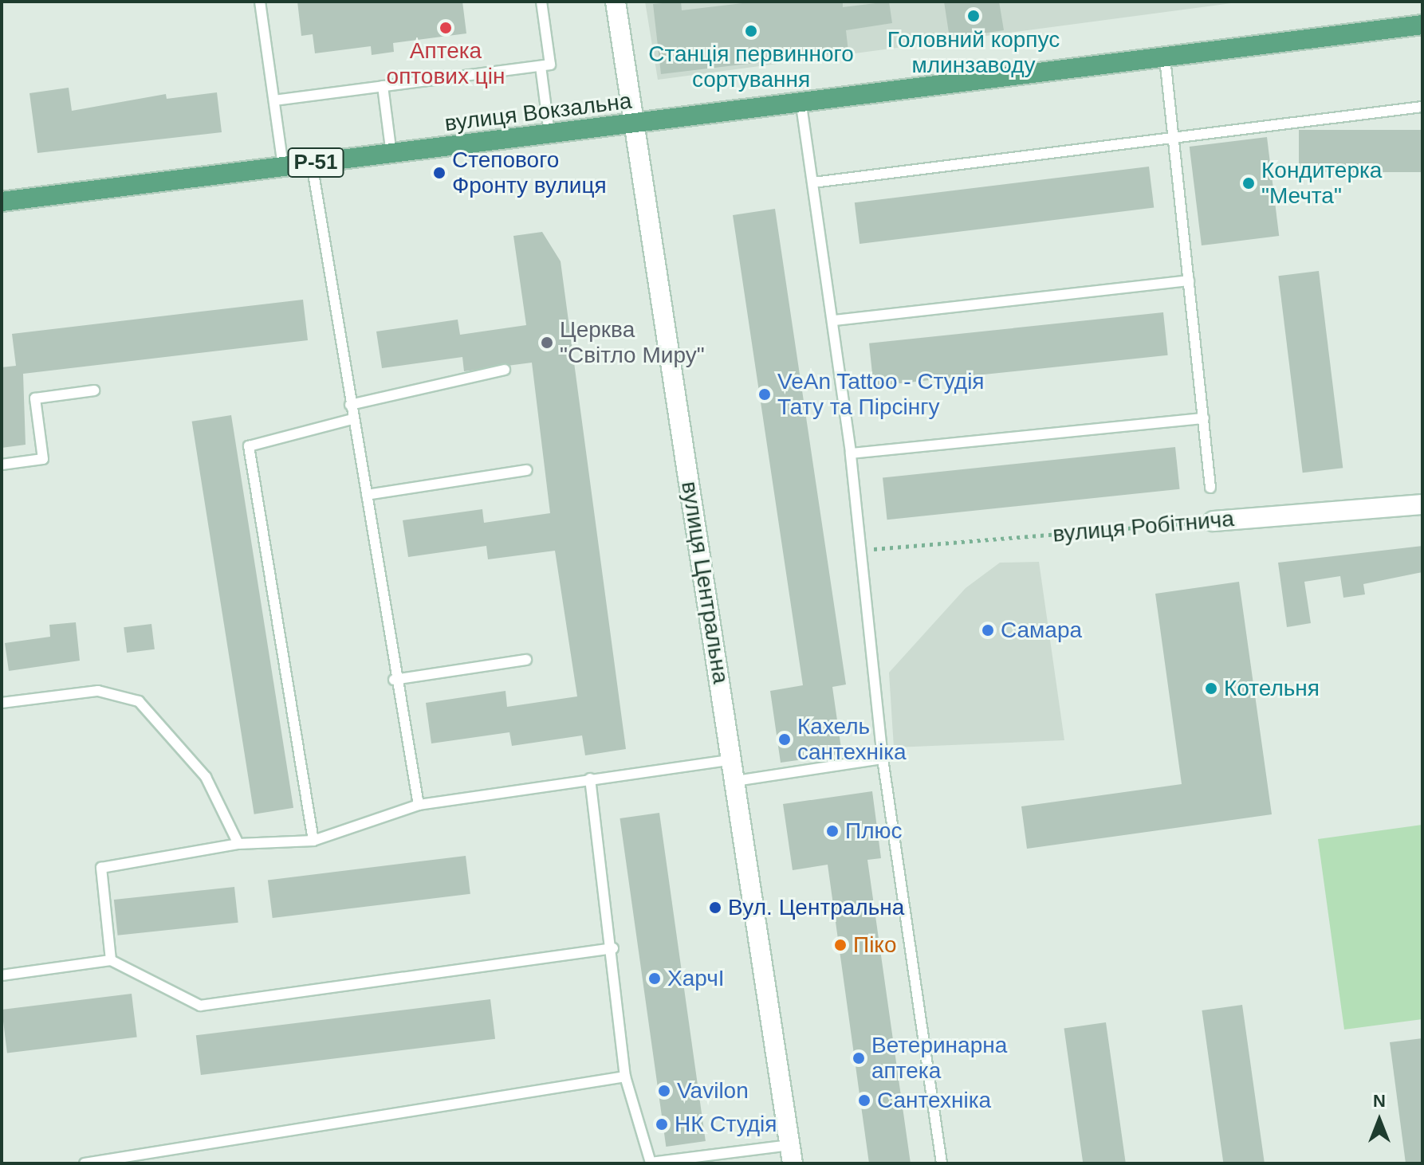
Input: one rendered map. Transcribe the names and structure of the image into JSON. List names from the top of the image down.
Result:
{
  "streets": {
    "main road": ["вулиця Вокзальна", "Р-51"],
    "street": ["вулиця Робітнича", "вулиця Центральна"]
  },
  "crossings": [
    ["вулиця Вокзальна", "вулиця Центральна"]
  ],
  "places": [
    "Головний корпус млинзаводу",
    "Аптека оптових цін",
    "Станція первинного сортування",
    "Степового Фронту вулиця",
    "Кондитерка \"Мечта\"",
    "Церква \"Світло Миру\"",
    "VeAn Tattoo - Студія Тату та Пірсінгу",
    "Самара",
    "Котельня",
    "Кахель сантехніка",
    "Плюс",
    "Вул. Центральна",
    "Піко",
    "ХарчI",
    "Ветеринарна аптека",
    "Vavilon",
    "Сантехніка",
    "НК Студія"
  ],
  "north": "top"
}
